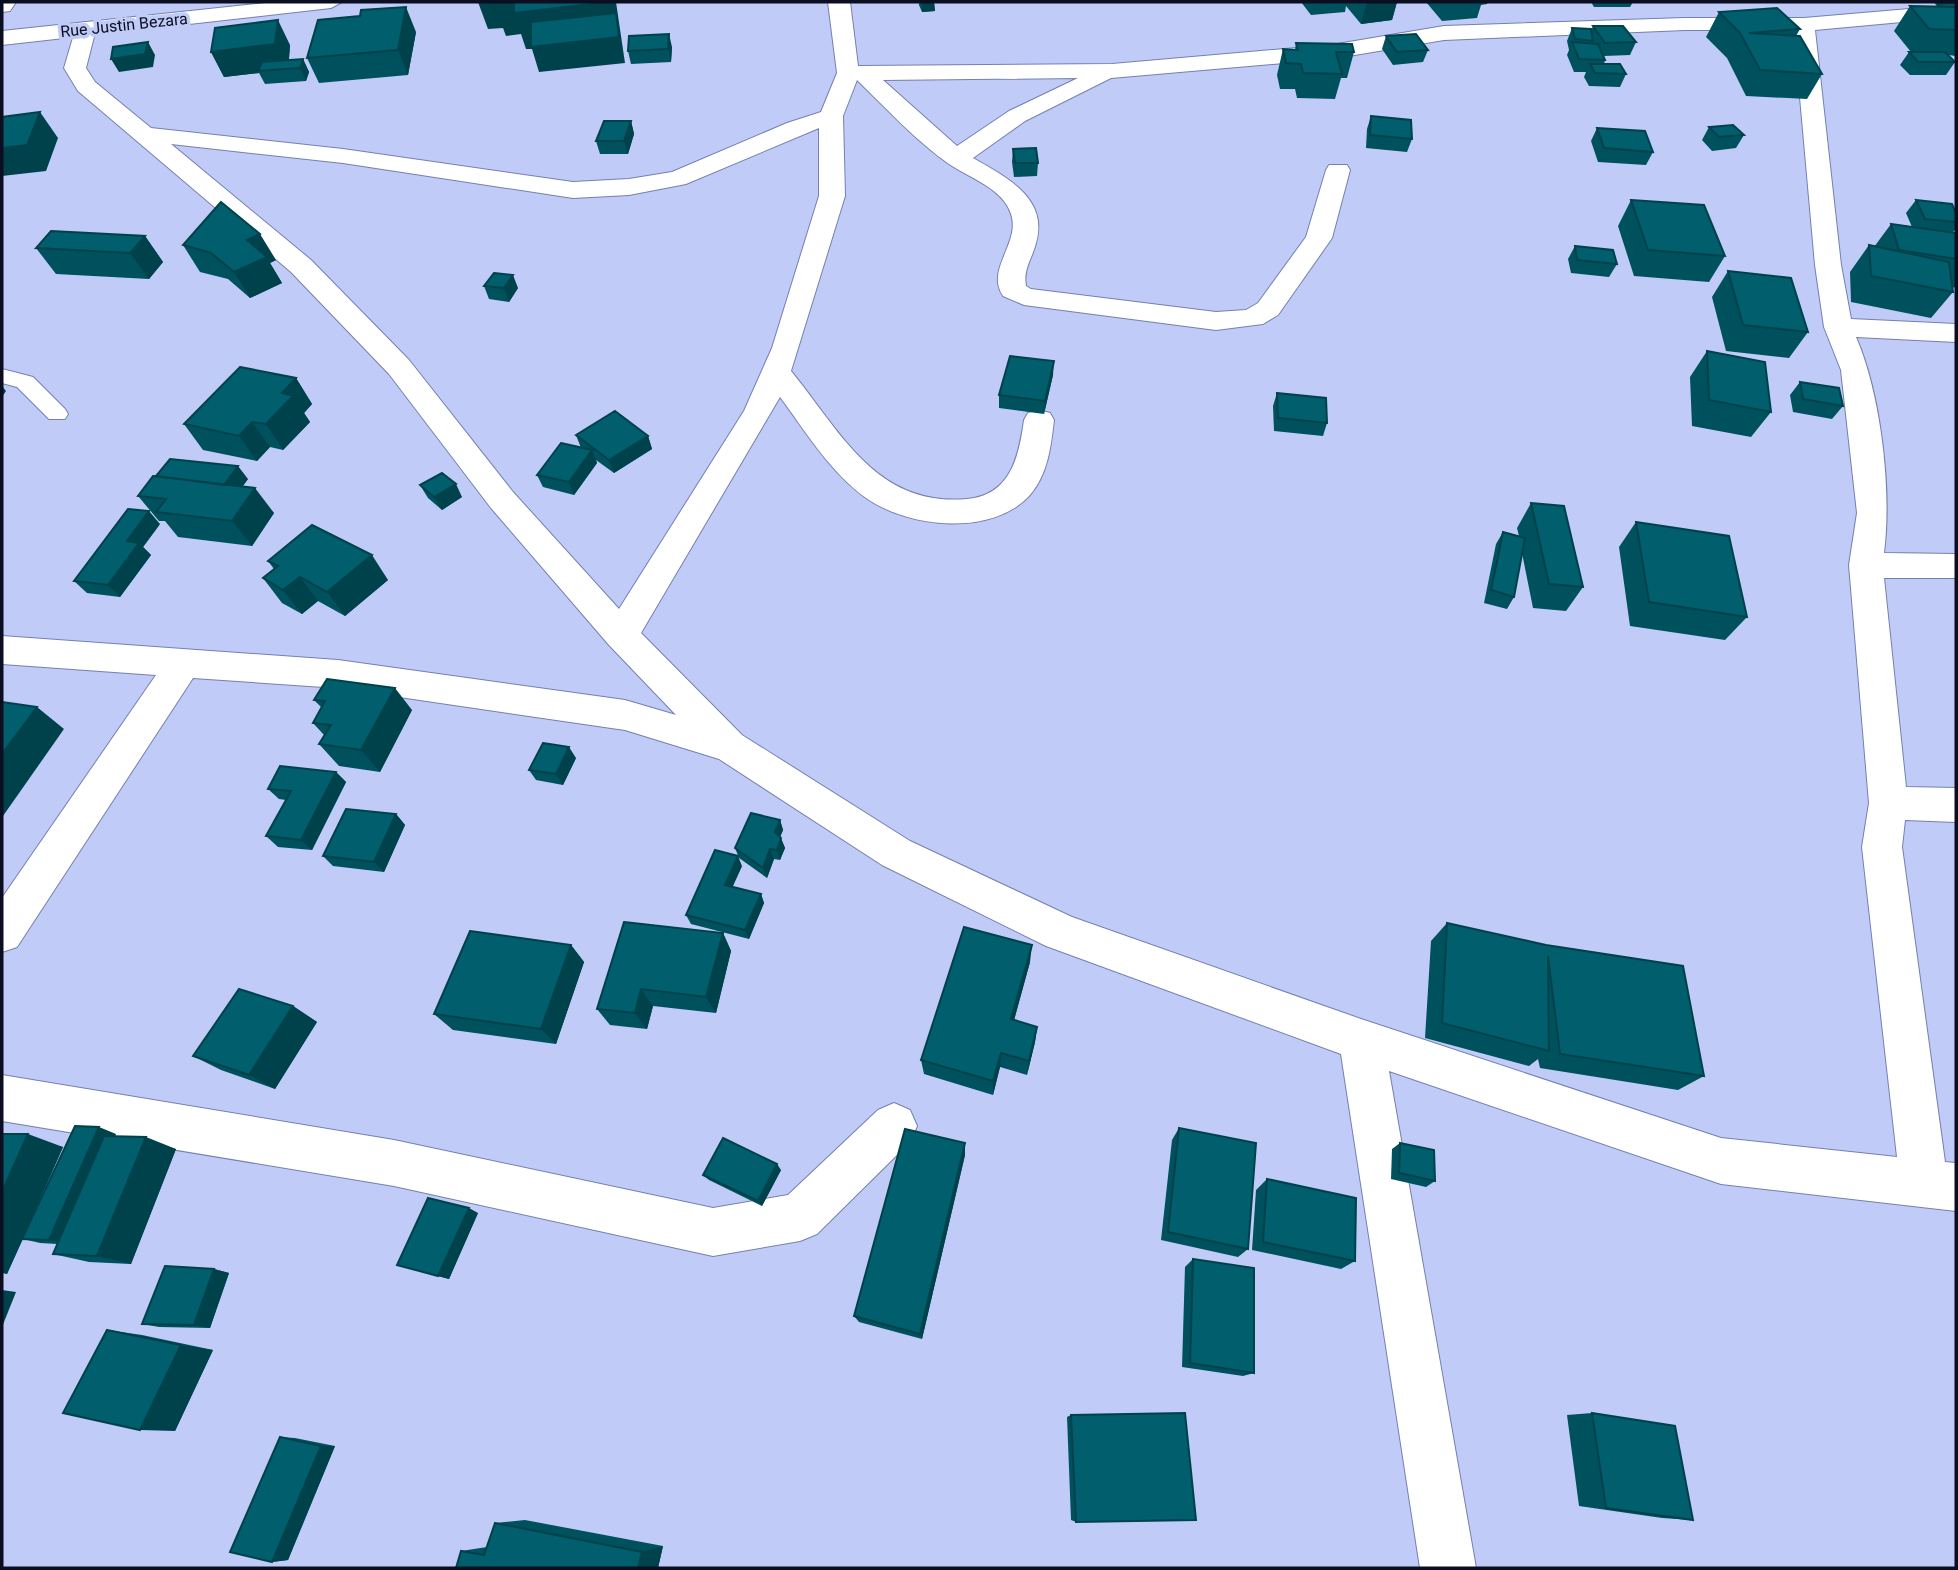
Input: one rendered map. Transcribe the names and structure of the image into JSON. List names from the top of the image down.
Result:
{
  "streets": {
    "street": ["Rue Justin Bezara"]
  }
}
